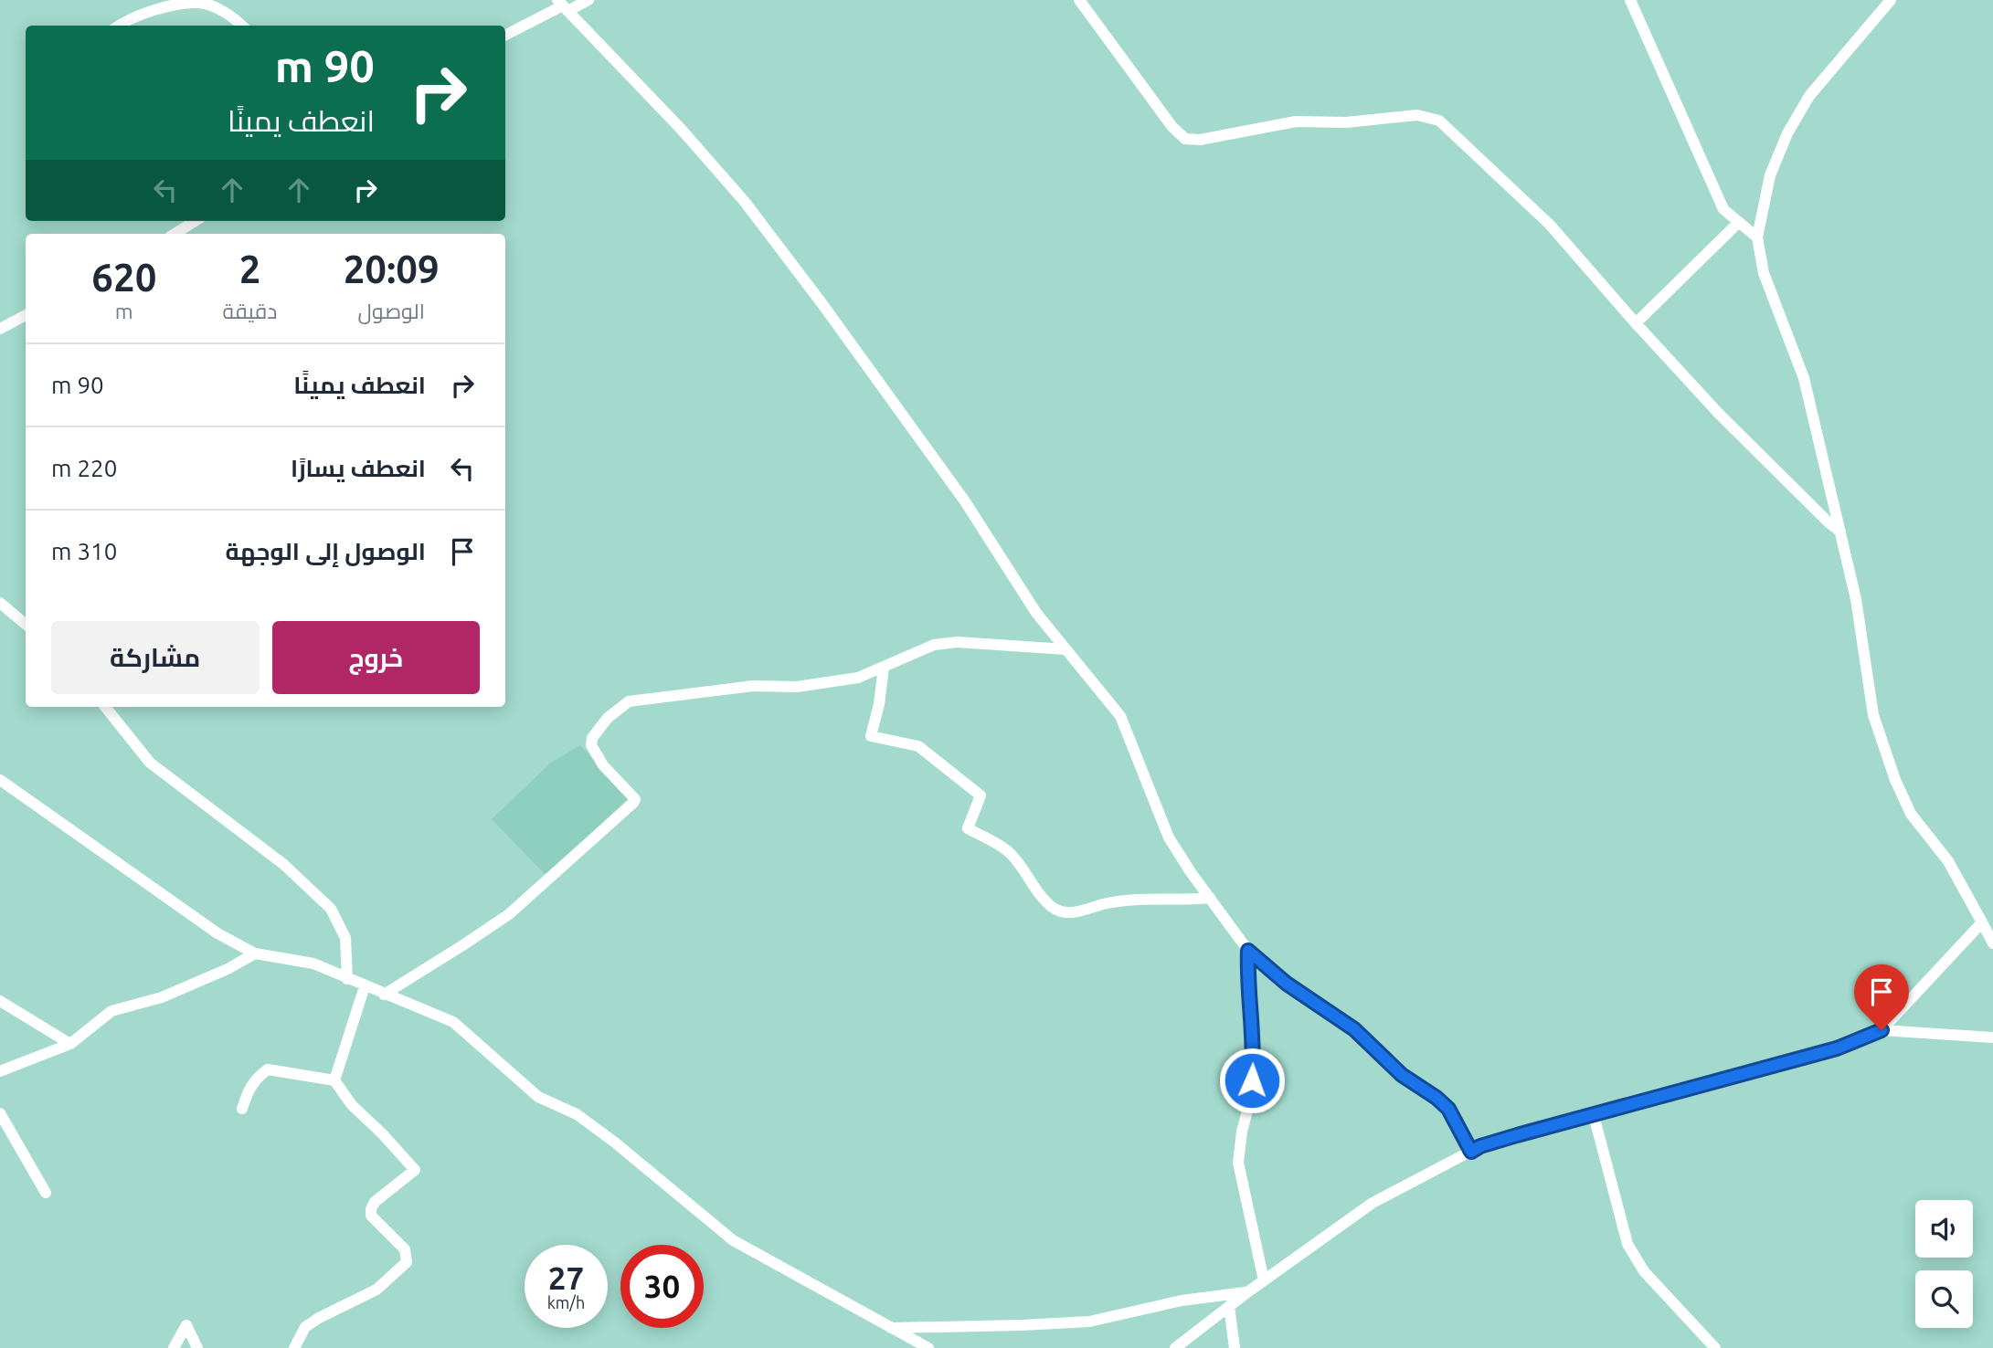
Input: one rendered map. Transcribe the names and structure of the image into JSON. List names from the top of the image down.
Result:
{
  "page": {
    "turn": ["90 m", "انعطف يمينًا"],
    "eta": [
      "20:09",
      "الوصول",
      "2",
      "دقيقة",
      "620",
      "m"
    ],
    "list": [
      {
        "name": "انعطف يمينًا",
        "value": "90 m"
      },
      {
        "name": "انعطف يسارًا",
        "value": "220 m"
      },
      {
        "name": "الوصول إلى الوجهة",
        "value": "310 m"
      }
    ],
    "buttons": ["خروج", "مشاركة"],
    "speed": "27 km/h",
    "limit": "30"
  }
}
